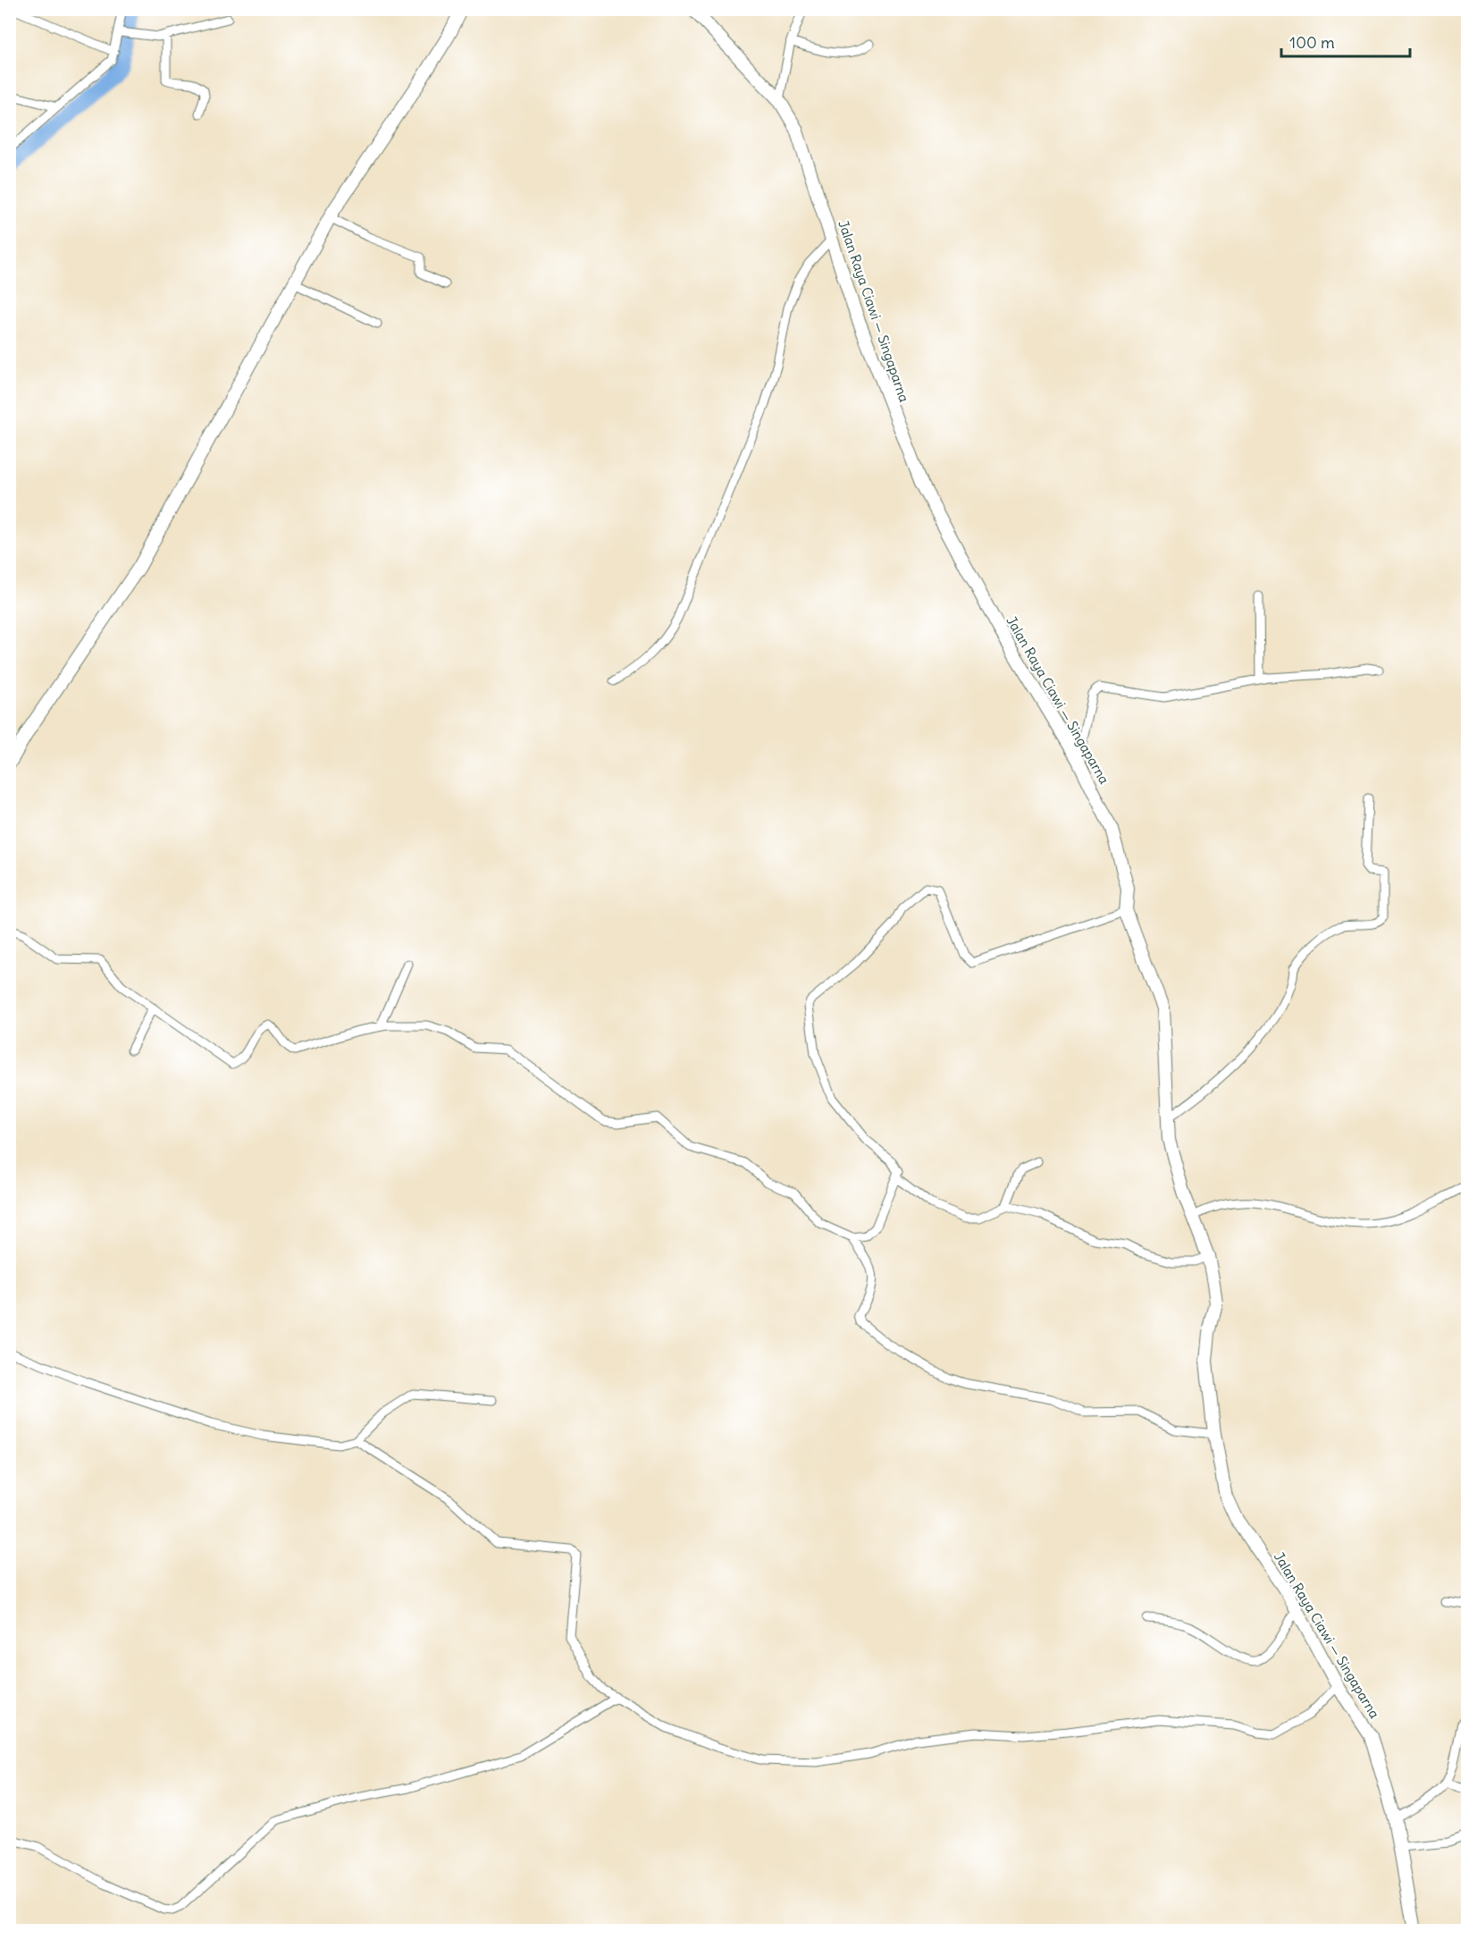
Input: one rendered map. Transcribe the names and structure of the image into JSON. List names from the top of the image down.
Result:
{
  "streets": {
    "main road": ["Jalan Raya Ciawi — Singaparna"]
  },
  "scale_bar": "100 m"
}
